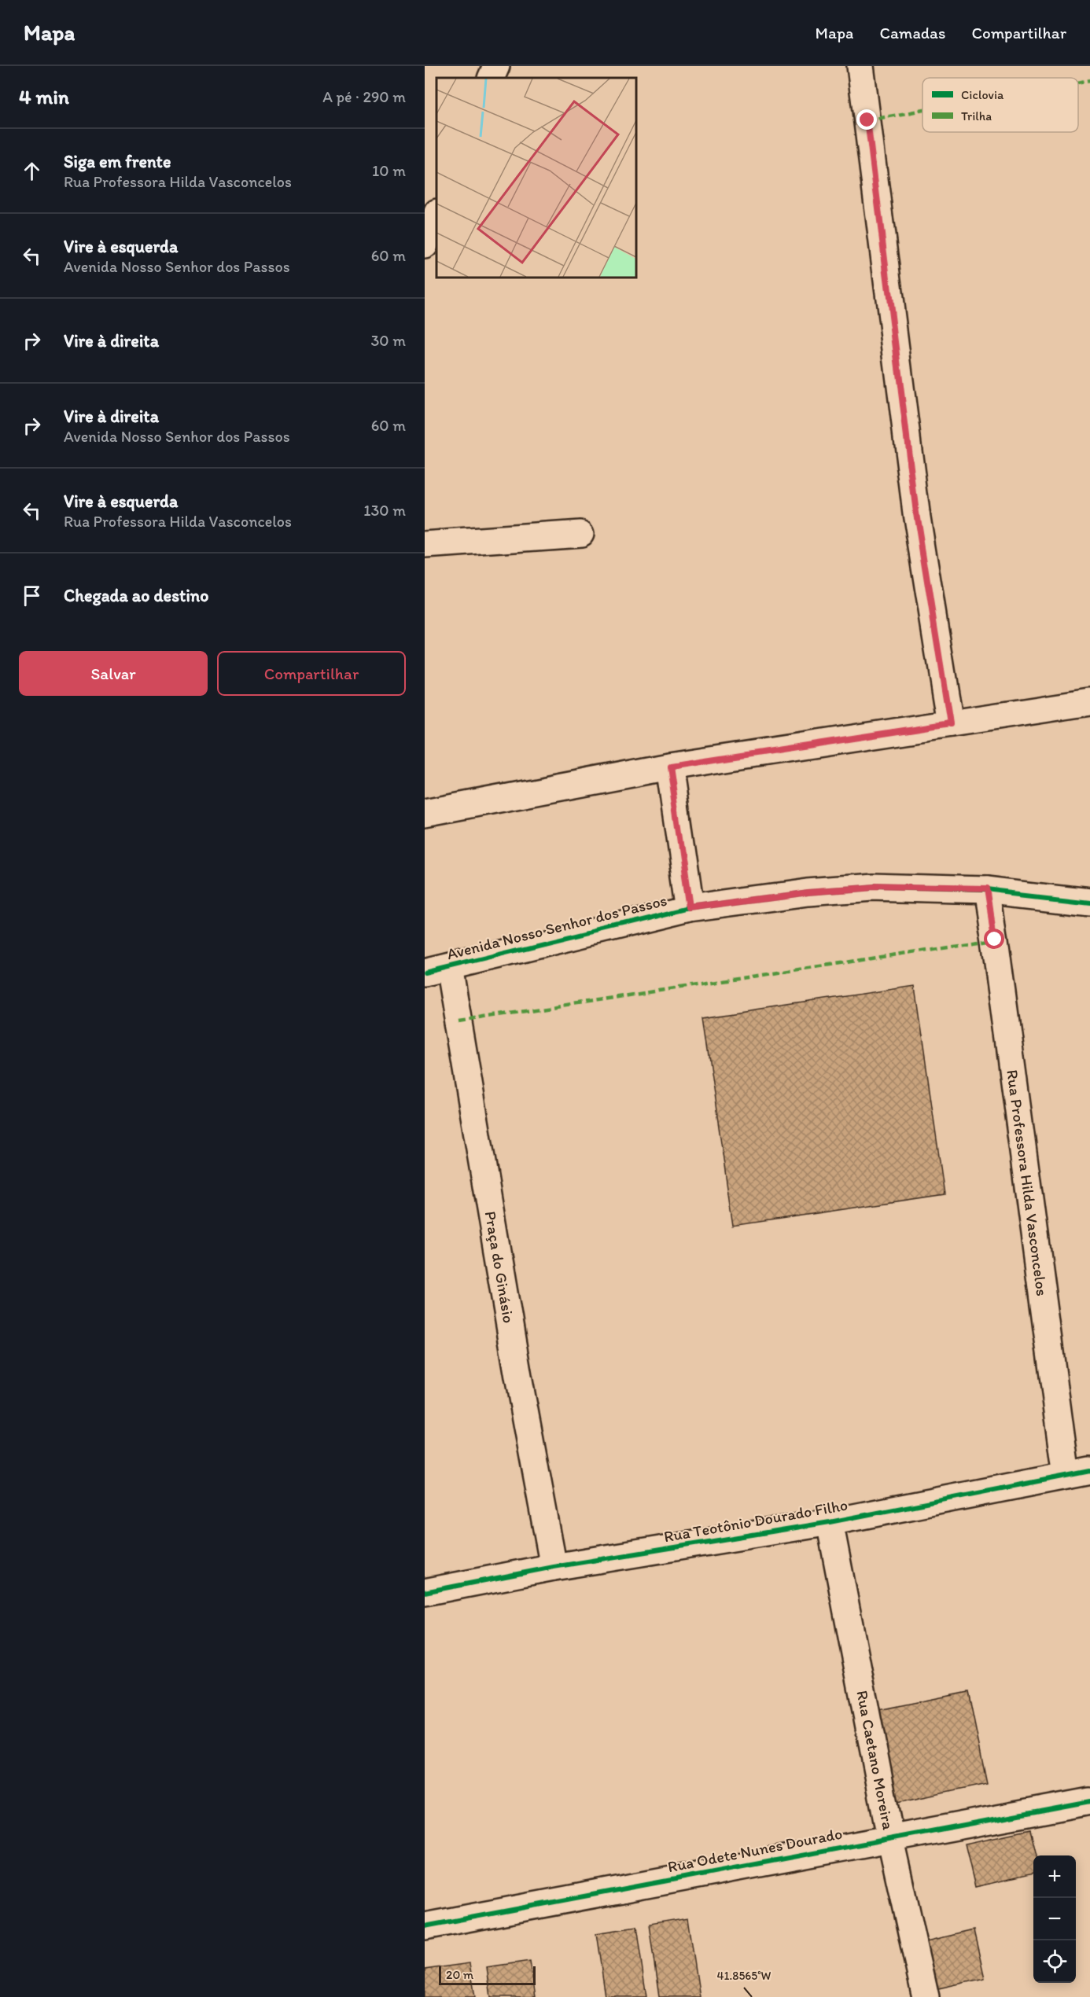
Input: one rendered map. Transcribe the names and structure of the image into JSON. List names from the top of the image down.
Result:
{
  "streets": {
    "street": [
      "Avenida Nosso Senhor dos Passos",
      "Rua Professora Hilda Vasconcelos",
      "Praça do Ginásio",
      "Rua Teotônio Dourado Filho",
      "Rua Caetano Moreira",
      "Rua Odete Nunes Dourado"
    ]
  },
  "crossings": [
    ["Avenida Nosso Senhor dos Passos", "Rua Professora Hilda Vasconcelos"],
    ["Avenida Nosso Senhor dos Passos", "Praça do Ginásio"],
    ["Rua Professora Hilda Vasconcelos", "Rua Teotônio Dourado Filho"],
    ["Praça do Ginásio", "Rua Teotônio Dourado Filho"],
    ["Rua Teotônio Dourado Filho", "Rua Caetano Moreira"],
    ["Rua Caetano Moreira", "Rua Odete Nunes Dourado"]
  ],
  "legend": ["Ciclovia", "Trilha"],
  "scale_bar": "20 m",
  "page": {
    "header": "Mapa",
    "nav": ["Mapa", "Camadas", "Compartilhar"],
    "heading": ["4 min", "A pé · 290 m"],
    "list": [
      ["Siga em frente", "Rua Professora Hilda Vasconcelos", "10 m"],
      ["Vire à esquerda", "Avenida Nosso Senhor dos Passos", "60 m"],
      ["Vire à direita", "30 m"],
      ["Vire à direita", "Avenida Nosso Senhor dos Passos", "60 m"],
      ["Vire à esquerda", "Rua Professora Hilda Vasconcelos", "130 m"],
      "Chegada ao destino"
    ],
    "buttons": ["Salvar", "Compartilhar"],
    "map_buttons": ["+", "−"],
    "scale": "20 m"
  },
  "coordinates": ["41.8565°W"]
}
